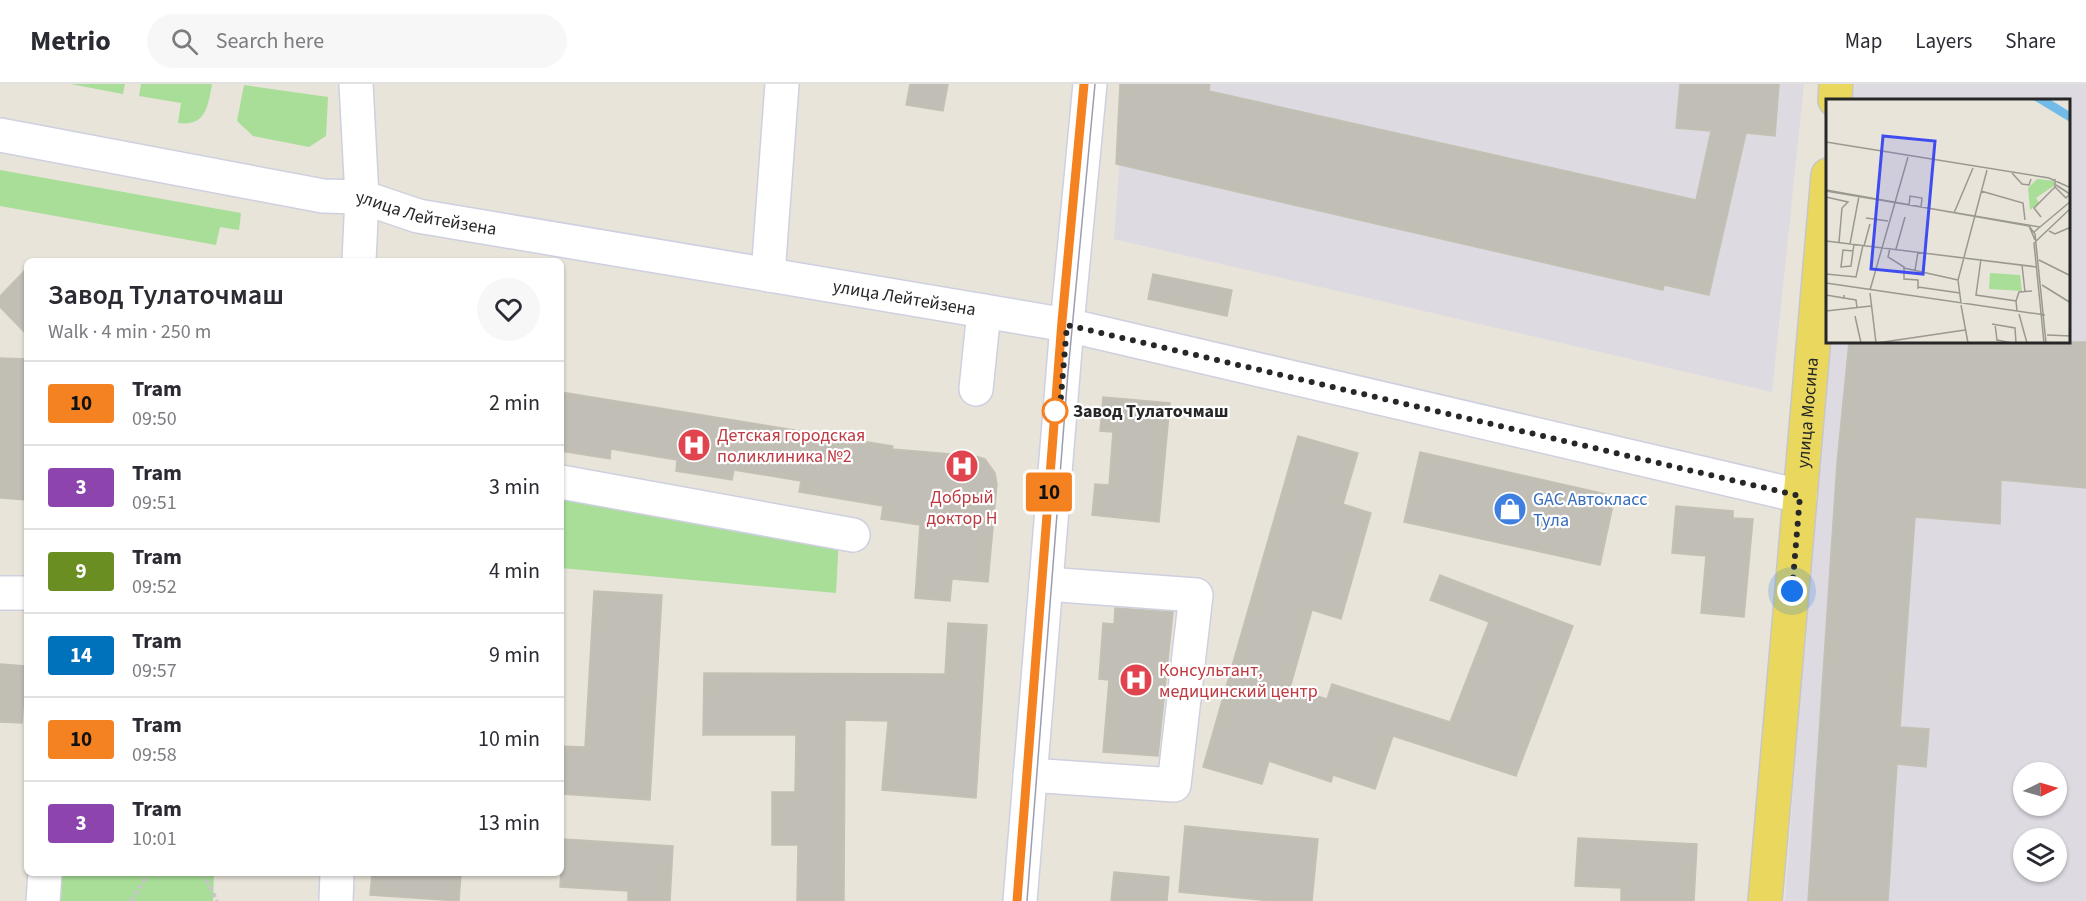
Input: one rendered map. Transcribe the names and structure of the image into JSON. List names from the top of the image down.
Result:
{
  "streets": {
    "main road": ["улица Мосина"],
    "street": ["улица Лейтейзена"]
  },
  "crossings": [
    ["улица Лейтейзена", "улица Мосина"]
  ],
  "places": {
    "other": ["Завод Тулаточмаш"],
    "hospital": ["Детская городская поликлиника №2", "Добрый доктор Н", "Консультант, медицинский центр"],
    "shop": ["GAC Автокласс Тула"]
  },
  "lines": ["tram line 10"],
  "north": "right",
  "page": {
    "header": "Metrio",
    "search": "Search here",
    "nav": ["Map", "Layers", "Share"],
    "on_map": "10",
    "heading": ["Завод Тулаточмаш", "Walk · 4 min · 250 m"],
    "list": [
      {
        "mark": "10",
        "name": "Tram",
        "note": "09:50",
        "value": "2 min"
      },
      {
        "mark": "3",
        "name": "Tram",
        "note": "09:51",
        "value": "3 min"
      },
      {
        "mark": "9",
        "name": "Tram",
        "note": "09:52",
        "value": "4 min"
      },
      {
        "mark": "14",
        "name": "Tram",
        "note": "09:57",
        "value": "9 min"
      },
      {
        "mark": "10",
        "name": "Tram",
        "note": "09:58",
        "value": "10 min"
      },
      {
        "mark": "3",
        "name": "Tram",
        "note": "10:01",
        "value": "13 min"
      }
    ]
  }
}
